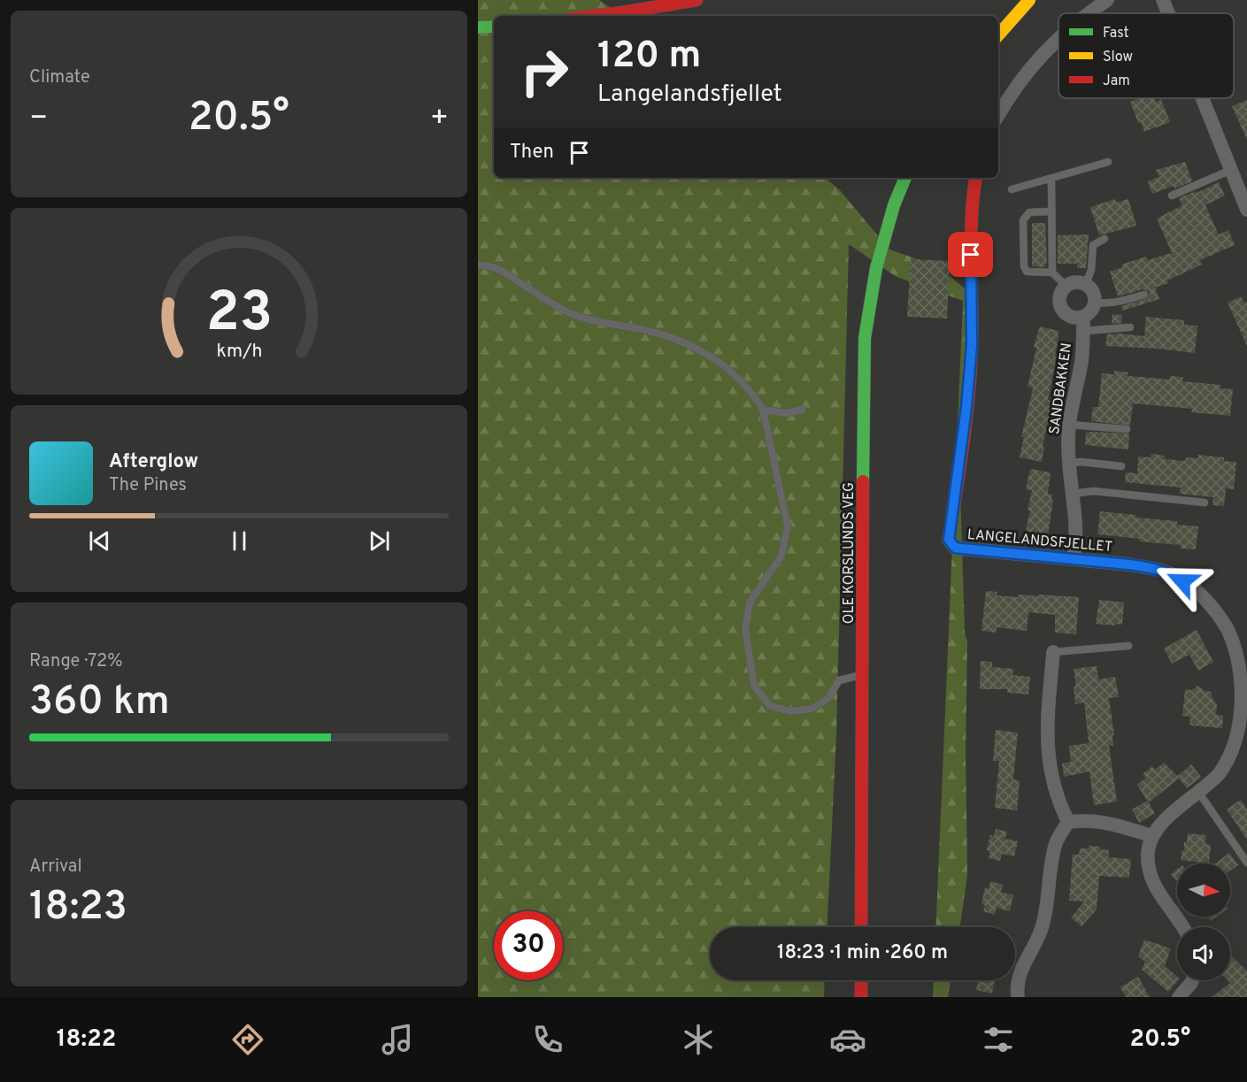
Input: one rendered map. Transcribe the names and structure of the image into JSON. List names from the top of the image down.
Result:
{
  "streets": {
    "main road": ["LANGELANDSFJELLET", "OLE KORSLUNDS VEG"],
    "street": ["SANDBAKKEN"]
  },
  "crossings": [
    ["SANDBAKKEN", "LANGELANDSFJELLET"]
  ],
  "legend": ["Fast", "Slow", "Jam"],
  "north": "right",
  "page": {
    "tile": [
      "Climate",
      ["Range · 72%", "360 km"],
      ["Arrival", "18:23"]
    ],
    "turn": ["120 m", "Langelandsfjellet"],
    "heat": ["−", "20.5°", "+"],
    "then": "Then",
    "song": ["Afterglow", "The Pines"],
    "limit": "30",
    "trip": "18:23 · 1 min · 260 m",
    "tabs": ["18:22", "20.5°"],
    "gauge": ["23", "km/h"]
  }
}
